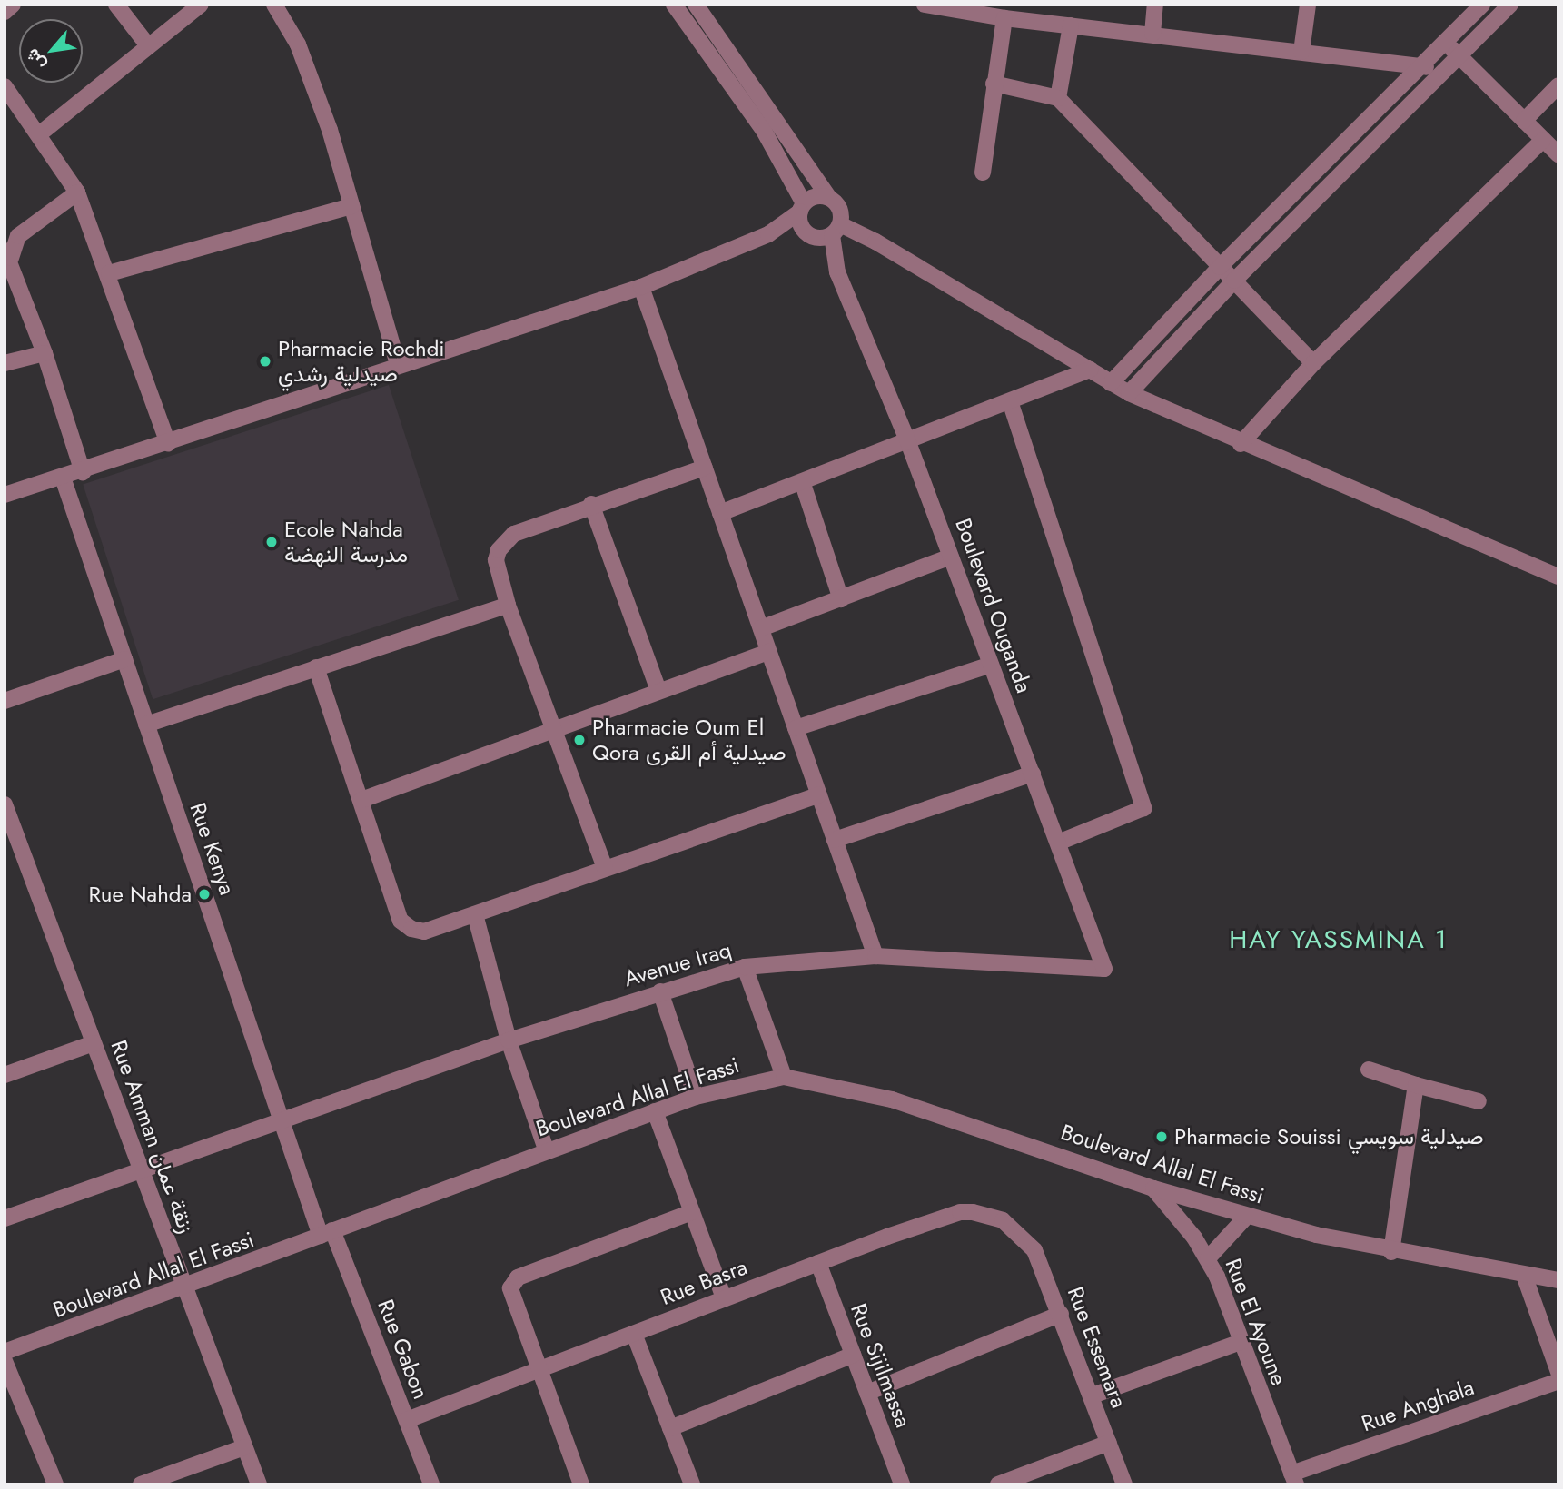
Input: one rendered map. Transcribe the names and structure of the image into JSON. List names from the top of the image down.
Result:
{
  "streets": {
    "street": [
      "Boulevard Ouganda",
      "Rue Kenya",
      "Avenue Iraq",
      "Boulevard Allal El Fassi",
      "Rue Amman زنقة عمان",
      "Rue Basra",
      "Rue El Ayoune",
      "Rue Essemara",
      "Rue Gabon",
      "Rue Sijilmassa",
      "Rue Anghala"
    ]
  },
  "crossings": [
    ["Boulevard Ouganda", "Avenue Iraq"],
    ["Rue Kenya", "Avenue Iraq"],
    ["Rue Kenya", "Boulevard Allal El Fassi"],
    ["Rue Kenya", "Rue Gabon"],
    ["Avenue Iraq", "Rue Amman زنقة عمان"],
    ["Boulevard Allal El Fassi", "Rue Amman زنقة عمان"],
    ["Boulevard Allal El Fassi", "Rue El Ayoune"],
    ["Boulevard Allal El Fassi", "Rue Gabon"],
    ["Rue Basra", "Rue Essemara"],
    ["Rue Basra", "Rue Gabon"],
    ["Rue Basra", "Rue Sijilmassa"],
    ["Rue El Ayoune", "Rue Anghala"]
  ],
  "districts": ["HAY YASSMINA 1"],
  "places": [
    "Pharmacie Rochdi صيدلية رشدي",
    "Ecole Nahda مدرسة النهضة",
    "Pharmacie Oum El Qora صيدلية أم القرى",
    "Rue Nahda",
    "Pharmacie Souissi صيدلية سويسي"
  ],
  "north": "bottom left"
}
